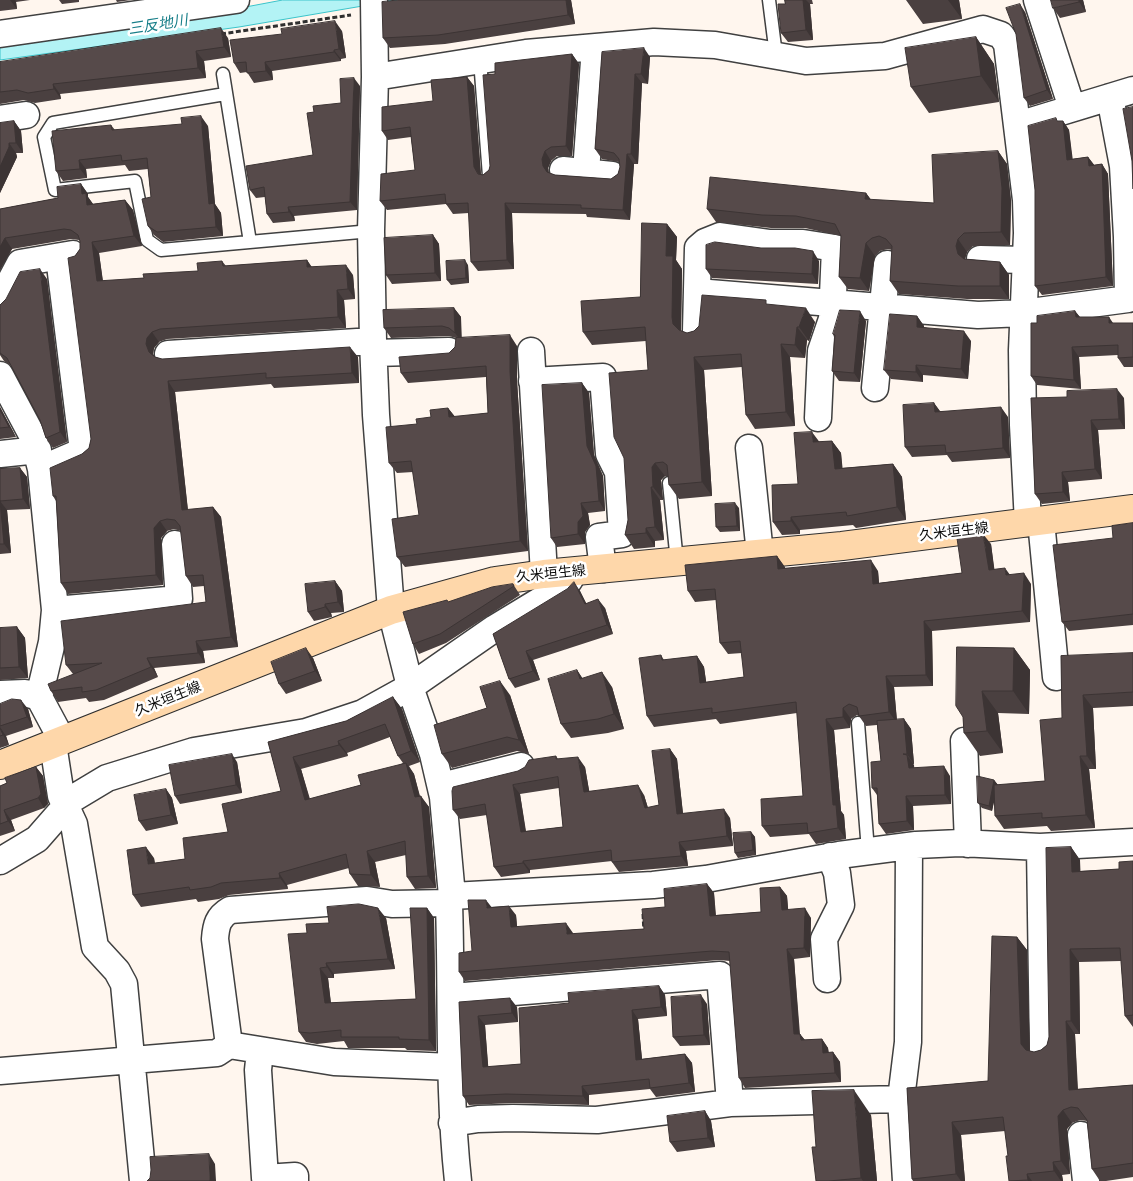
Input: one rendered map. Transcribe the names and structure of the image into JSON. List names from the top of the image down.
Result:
{
  "streets": {
    "main road": ["久米垣生線"]
  },
  "water": ["三反地川"]
}
